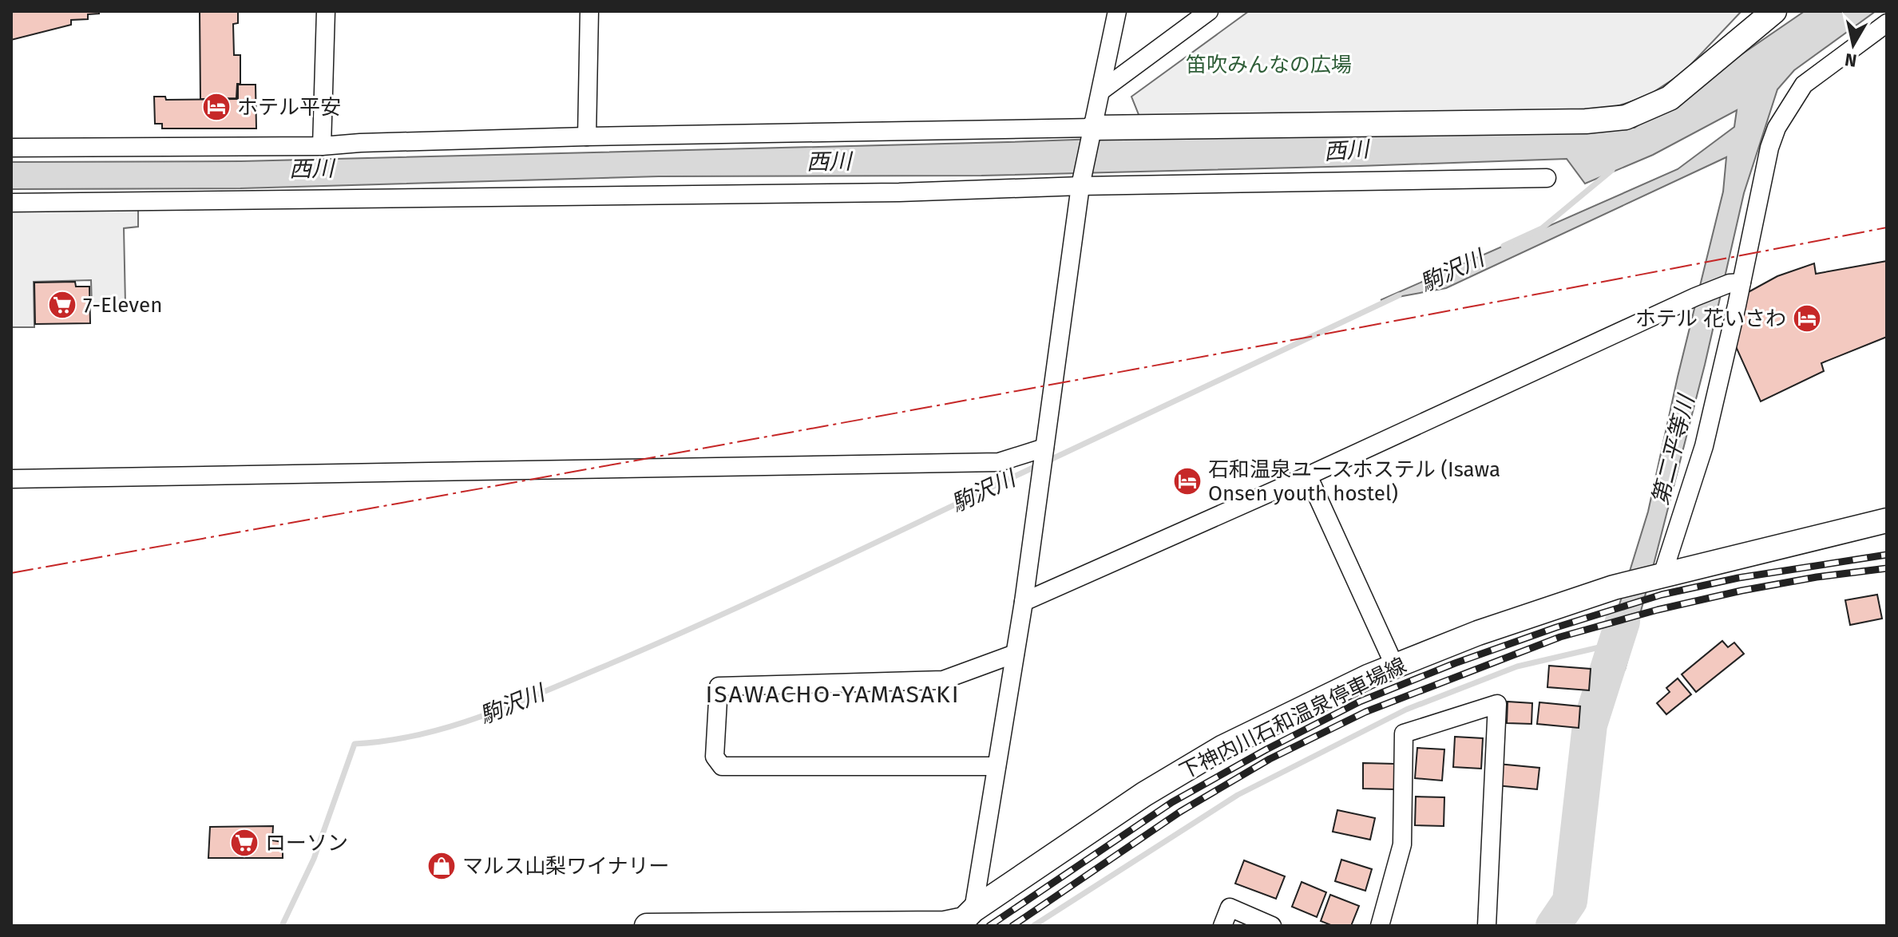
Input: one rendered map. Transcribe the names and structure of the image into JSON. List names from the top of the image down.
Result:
{
  "streets": {
    "main road": ["下神内川石和温泉停車場線"]
  },
  "districts": ["ISAWACHO-YAMASAKI"],
  "water": ["西川", "駒沢川", "第二平等川"],
  "parks": ["笛吹みんなの広場"],
  "places": {
    "hotel": ["ホテル平安", "ホテル 花いさわ", "石和温泉ユースホステル (Isawa Onsen youth hostel)"],
    "supermarket": ["7-Eleven", "ローソン"],
    "shop": ["マルス山梨ワイナリー"]
  },
  "north": "bottom"
}
